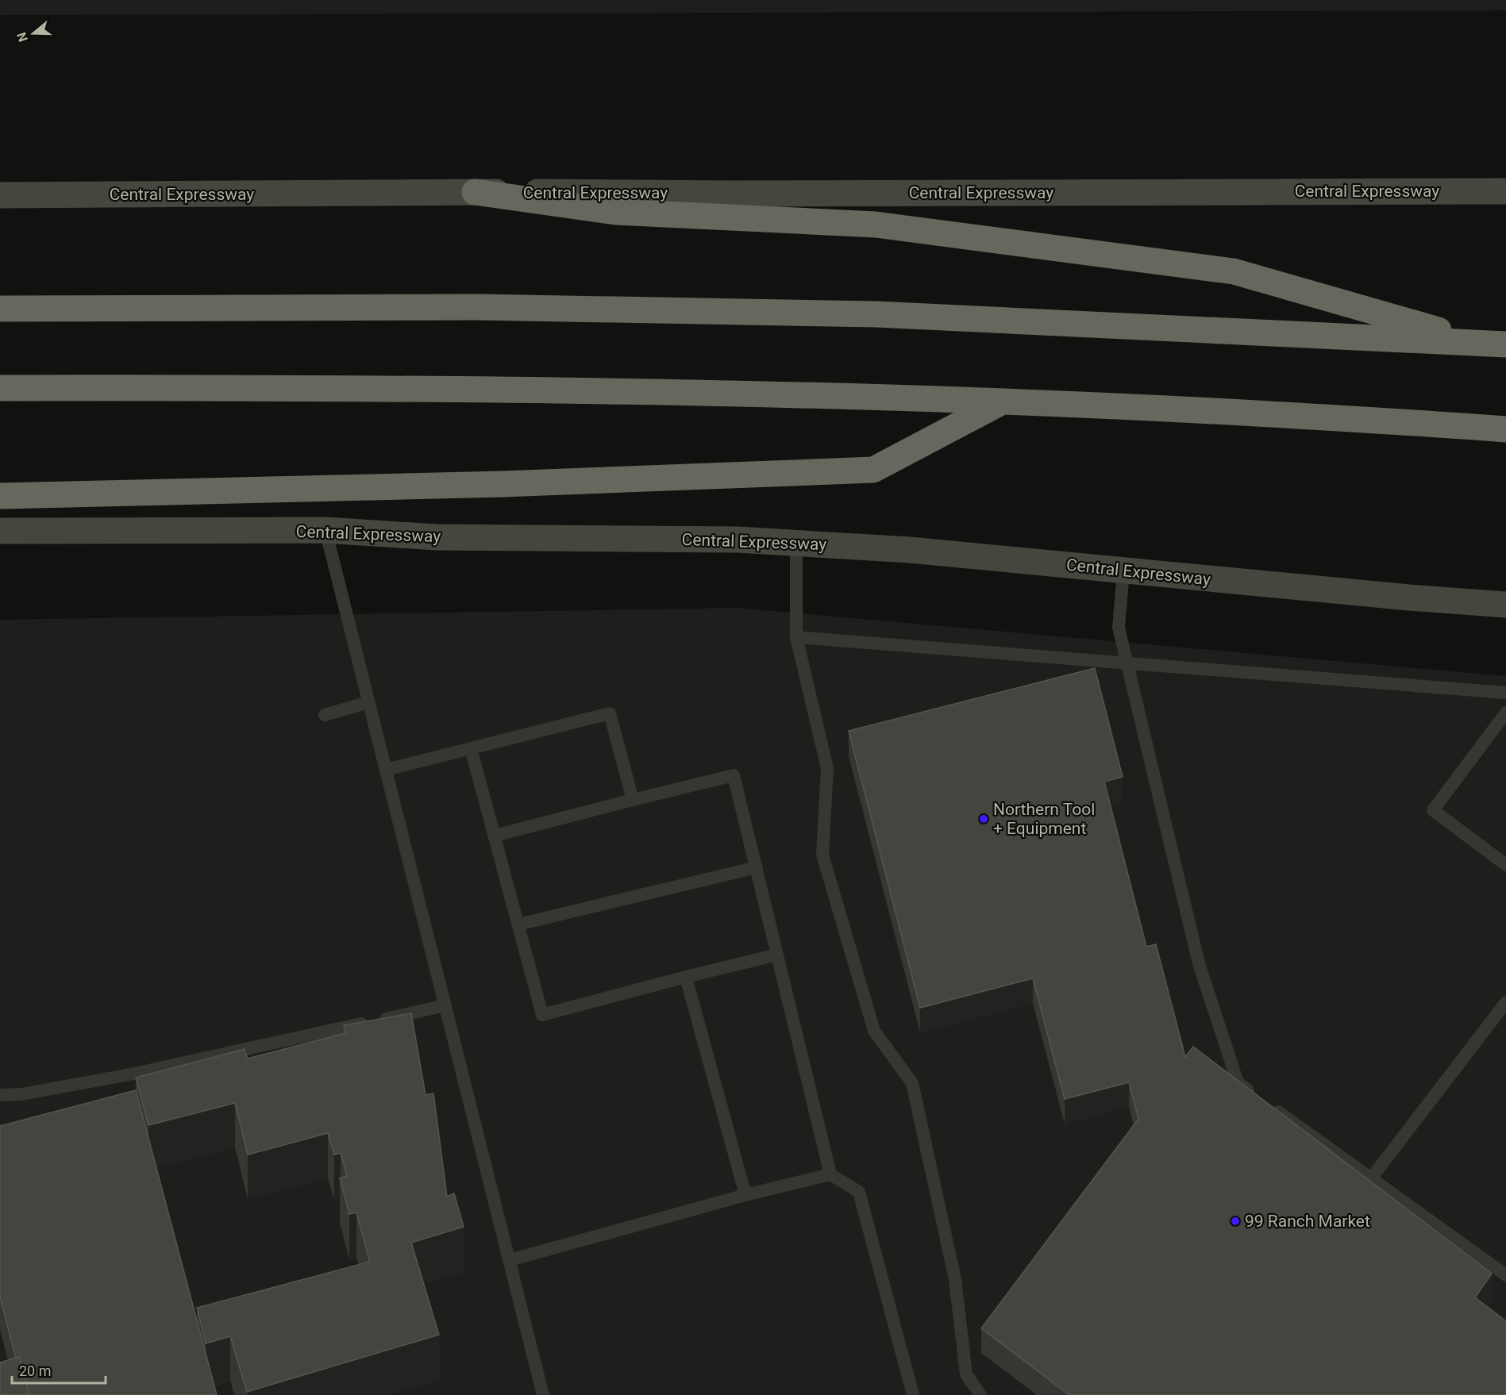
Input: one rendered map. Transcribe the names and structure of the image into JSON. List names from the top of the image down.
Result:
{
  "streets": {
    "main road": ["Central Expressway"]
  },
  "places": ["Northern Tool + Equipment", "99 Ranch Market"],
  "scale_bar": "20 m",
  "north": "left"
}
